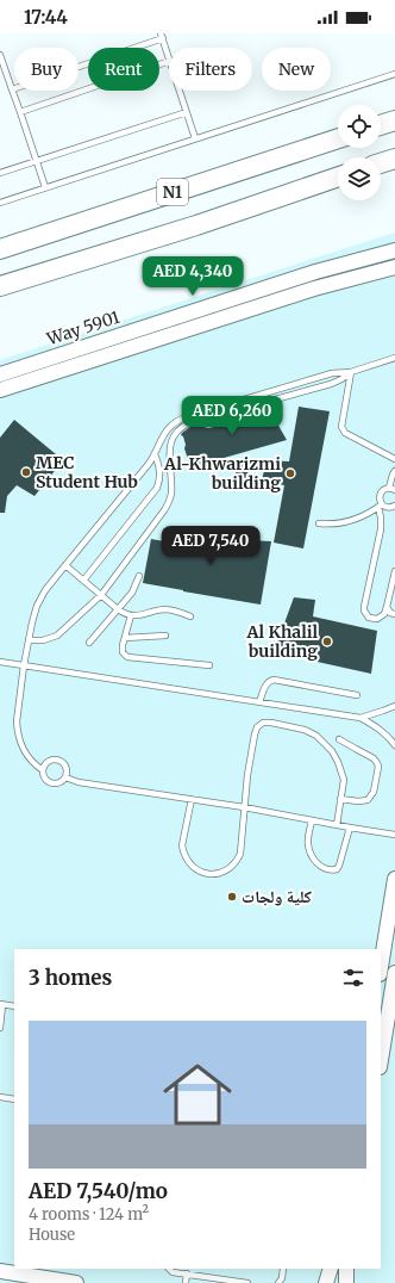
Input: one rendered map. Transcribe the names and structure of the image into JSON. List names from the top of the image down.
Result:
{
  "streets": {
    "highway": ["N1"],
    "street": ["Way 5901"]
  },
  "places": [
    "MEC Student Hub",
    "Al-Khwarizmi building",
    "Al Khalil building",
    "كلية ولجات"
  ],
  "page": {
    "status": "17:44",
    "chip": [
      "Buy",
      "Rent",
      "Filters",
      "New"
    ],
    "price": ["AED 4,340", "AED 6,260", "AED 7,540"],
    "heading": "3 homes",
    "list": [
      {
        "name": "AED 7,540/mo",
        "note": "4 rooms · 124 m² · House"
      }
    ]
  }
}
